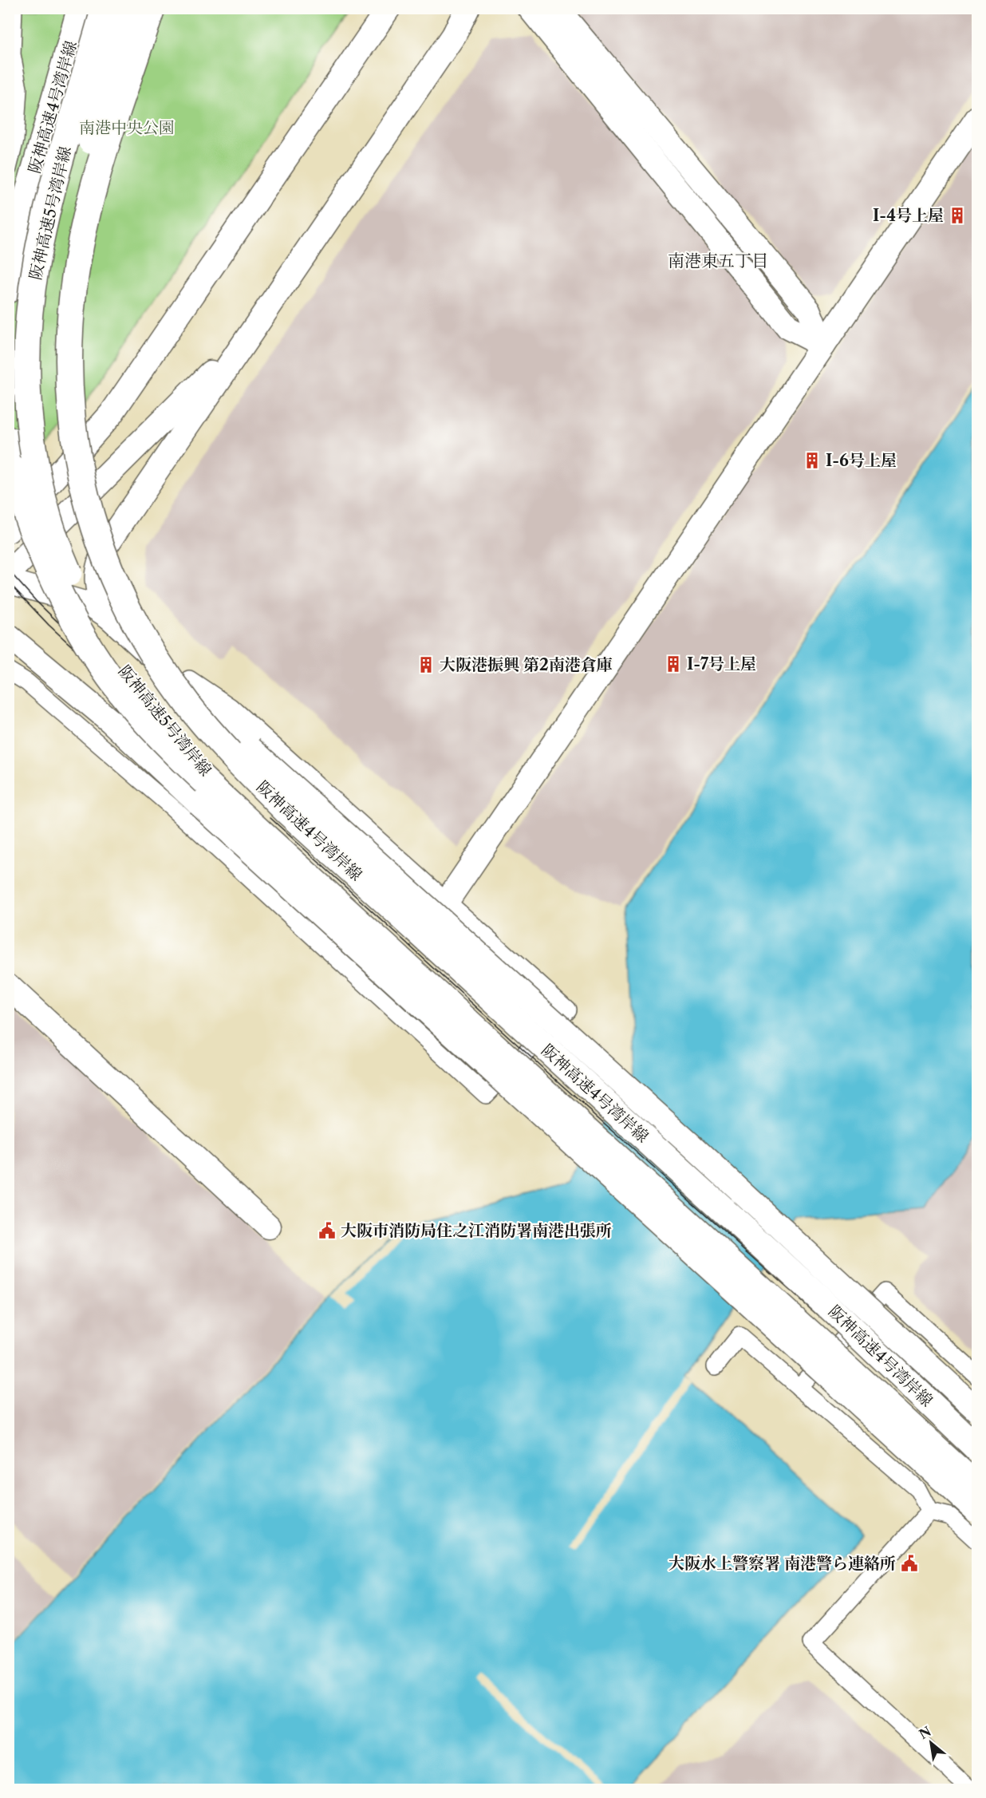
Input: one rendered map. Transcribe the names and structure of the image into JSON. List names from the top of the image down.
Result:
{
  "streets": {
    "highway": ["阪神高速4号湾岸線", "阪神高速5号湾岸線"]
  },
  "crossings": [
    ["阪神高速4号湾岸線", "阪神高速5号湾岸線"]
  ],
  "districts": ["南港東五丁目"],
  "parks": ["南港中央公園"],
  "places": {
    "building": [
      "I-4号上屋",
      "I-6号上屋",
      "I-7号上屋",
      "大阪港振興 第2南港倉庫"
    ],
    "public building": ["大阪市消防局住之江消防署南港出張所", "大阪水上警察署 南港警ら連絡所"]
  },
  "north": "top left"
}
